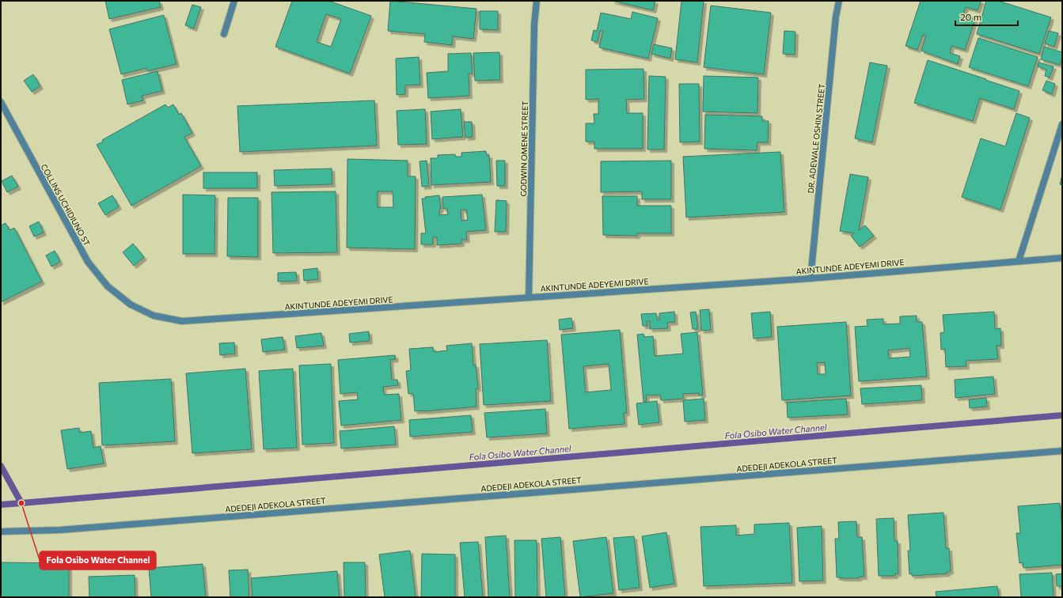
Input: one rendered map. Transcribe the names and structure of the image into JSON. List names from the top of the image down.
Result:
{
  "streets": {
    "street": [
      "DR. ADEWALE OSHIN STREET",
      "GODWIN OMENE STREET",
      "COLLINS UCHIDIUNO ST",
      "AKINTUNDE ADEYEMI DRIVE",
      "ADEDEJI ADEKOLA STREET"
    ]
  },
  "crossings": [
    ["DR. ADEWALE OSHIN STREET", "AKINTUNDE ADEYEMI DRIVE"],
    ["GODWIN OMENE STREET", "AKINTUNDE ADEYEMI DRIVE"],
    ["COLLINS UCHIDIUNO ST", "AKINTUNDE ADEYEMI DRIVE"]
  ],
  "water": ["Fola Osibo Water Channel"],
  "places": ["Fola Osibo Water Channel"],
  "scale_bar": "20 m"
}
